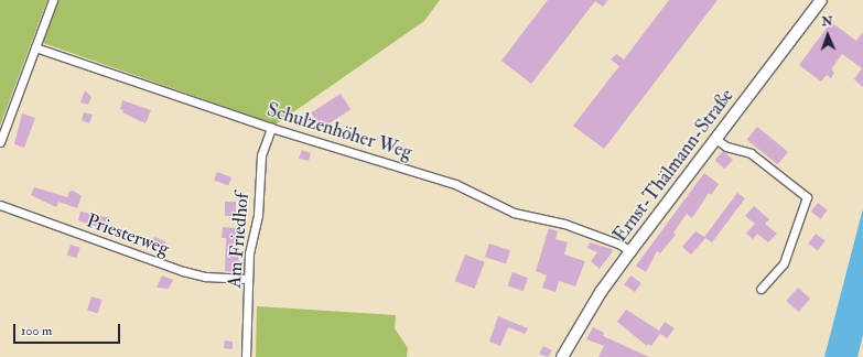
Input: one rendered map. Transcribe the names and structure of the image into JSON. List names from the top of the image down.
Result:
{
  "streets": {
    "main road": ["Ernst-Thälmann-Straße"],
    "street": ["Schulzenhöher Weg", "Priesterweg", "Am Friedhof"]
  },
  "crossings": [
    ["Schulzenhöher Weg", "Ernst-Thälmann-Straße"],
    ["Schulzenhöher Weg", "Am Friedhof"],
    ["Priesterweg", "Am Friedhof"]
  ],
  "scale_bar": "100 m",
  "north": "top"
}
